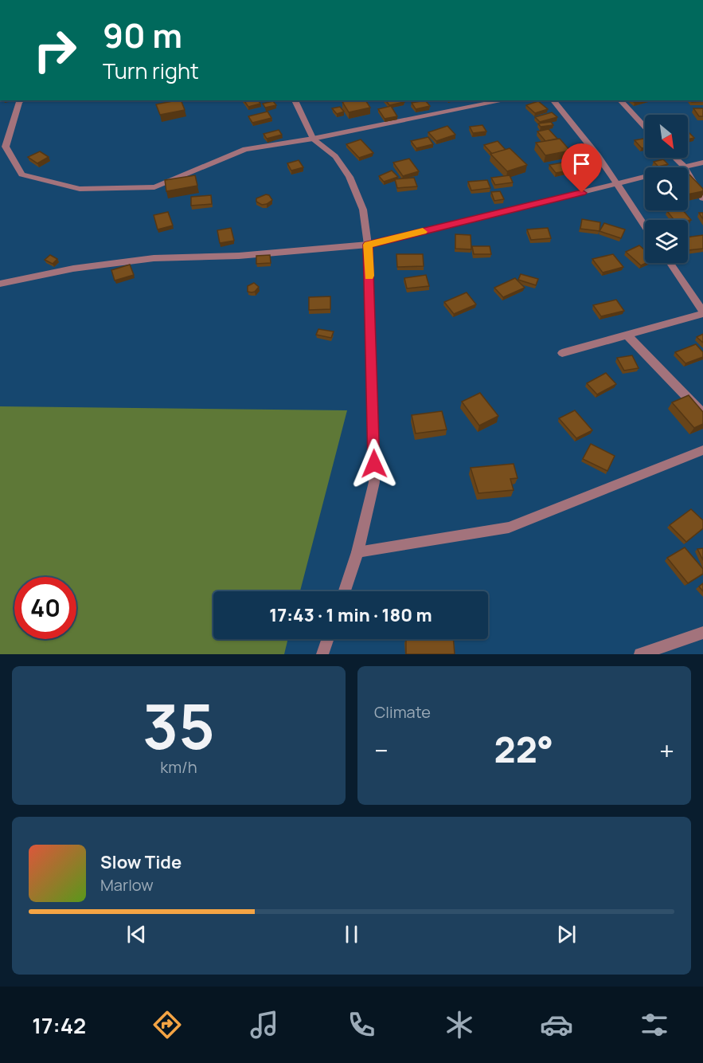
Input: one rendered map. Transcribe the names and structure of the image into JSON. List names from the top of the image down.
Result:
{
  "north": "bottom right",
  "page": {
    "turn": ["90 m", "Turn right"],
    "limit": "40",
    "trip": "17:43 · 1 min · 180 m",
    "tile": [
      ["35", "km/h"],
      "Climate"
    ],
    "heat": ["−", "22°", "+"],
    "song": ["Slow Tide", "Marlow"],
    "tabs": "17:42"
  }
}
